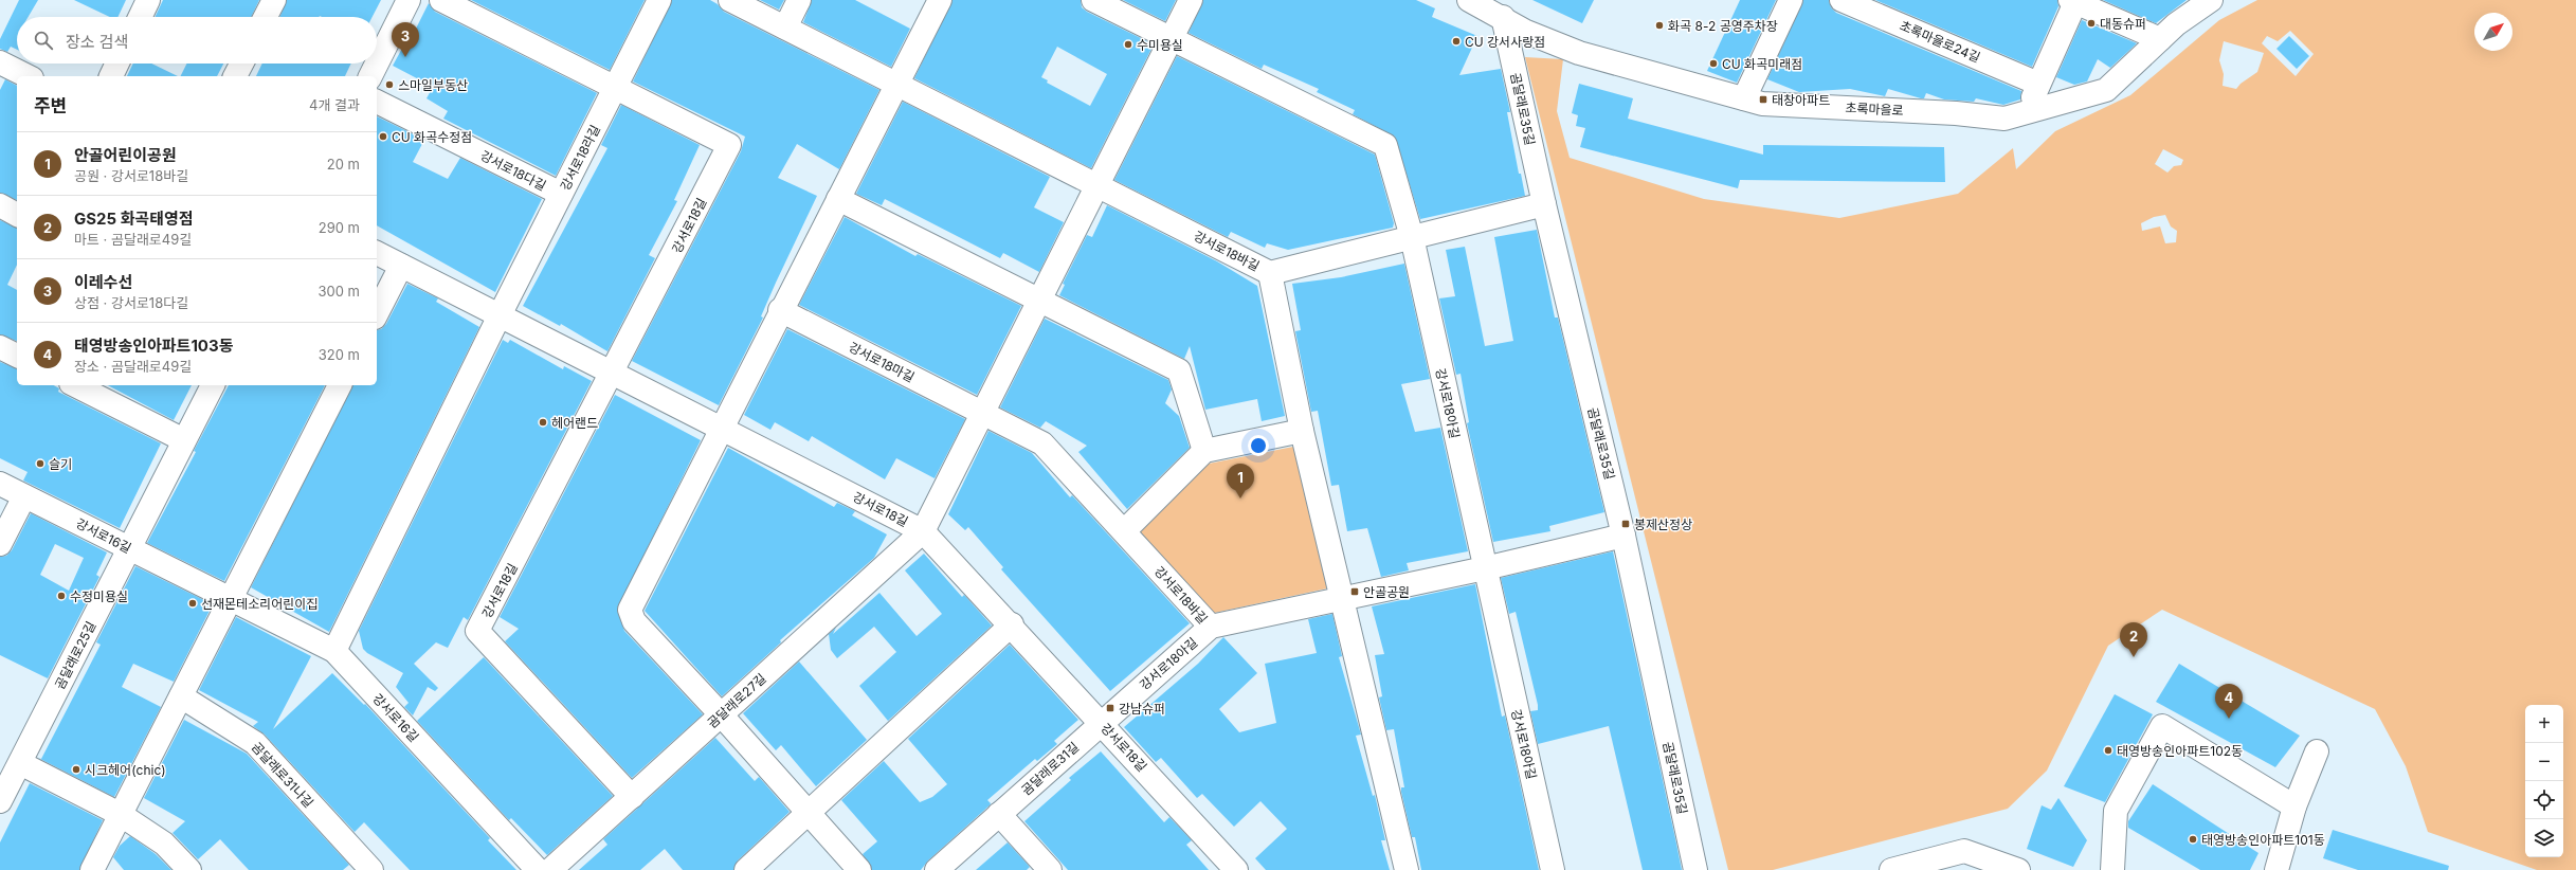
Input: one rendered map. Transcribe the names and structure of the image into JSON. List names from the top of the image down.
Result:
{
  "streets": {
    "street": [
      "초록마을로24길",
      "곰달래로35길",
      "초록마을로",
      "강서로18라길",
      "강서로18다길",
      "강서로18길",
      "강서로18바길",
      "강서로18마길",
      "강서로18아길",
      "강서로16길",
      "곰달래로25길",
      "곰달래로27길",
      "곰달래로31길",
      "곰달래로31나길"
    ]
  },
  "crossings": [
    ["곰달래로35길", "초록마을로"],
    ["곰달래로35길", "강서로18바길"],
    ["곰달래로35길", "강서로18아길"],
    ["강서로18라길", "강서로18다길"],
    ["강서로18라길", "강서로18길"],
    ["강서로18길", "강서로18아길"],
    ["강서로18길", "곰달래로27길"],
    ["강서로18길", "곰달래로31길"],
    ["강서로18바길", "강서로18마길"],
    ["강서로18바길", "강서로18아길"],
    ["강서로18아길", "곰달래로31길"],
    ["강서로16길", "곰달래로25길"]
  ],
  "places": {
    "other": [
      "대동슈퍼",
      "화곡 8-2 공영주차장",
      "CU 강서사랑점",
      "수미용실",
      "CU 화곡미래점",
      "스마일부동산",
      "CU 화곡수정점",
      "헤어랜드",
      "슬기",
      "수정미용실",
      "선재몬테소리어린이집",
      "태영방송인아파트102동",
      "시크헤어(chic)",
      "태영방송인아파트101동"
    ],
    "transit": [
      "태창아파트",
      "봉제산정상",
      "안골공원",
      "강남슈퍼"
    ]
  },
  "north": "top right",
  "page": {
    "search": "장소 검색",
    "pins": [
      "3",
      "1",
      "2",
      "4"
    ],
    "heading": ["주변", "4개 결과"],
    "list": [
      {
        "mark": "1",
        "name": "안골어린이공원",
        "note": "공원 · 강서로18바길",
        "value": "20 m"
      },
      {
        "mark": "2",
        "name": "GS25 화곡태영점",
        "note": "마트 · 곰달래로49길",
        "value": "290 m"
      },
      {
        "mark": "3",
        "name": "이레수선",
        "note": "상점 · 강서로18다길",
        "value": "300 m"
      },
      {
        "mark": "4",
        "name": "태영방송인아파트103동",
        "note": "장소 · 곰달래로49길",
        "value": "320 m"
      }
    ],
    "map_buttons": ["+", "−"]
  }
}
